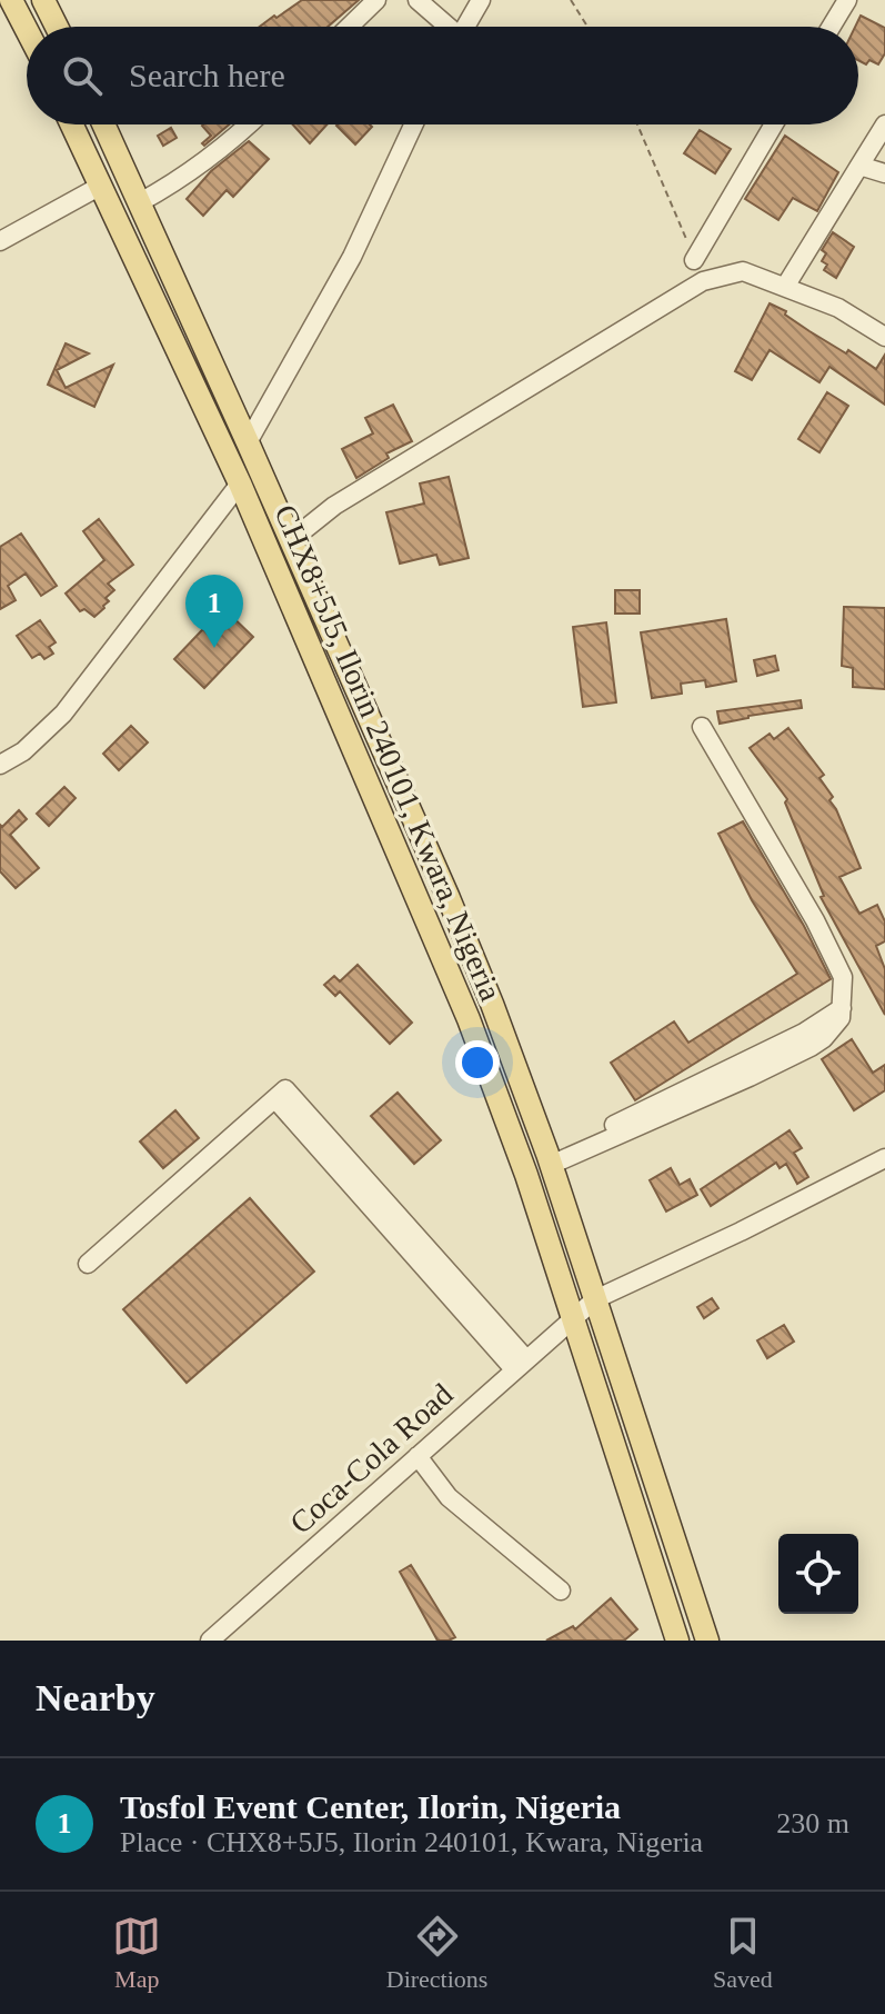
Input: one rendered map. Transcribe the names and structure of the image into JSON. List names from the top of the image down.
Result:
{
  "streets": {
    "main road": ["CHX8+5J5, Ilorin 240101, Kwara, Nigeria"],
    "street": ["Coca-Cola Road"]
  },
  "crossings": [
    ["CHX8+5J5, Ilorin 240101, Kwara, Nigeria", "Coca-Cola Road"]
  ],
  "page": {
    "search": "Search here",
    "pins": "1",
    "heading": "Nearby",
    "list": [
      {
        "mark": "1",
        "name": "Tosfol Event Center, Ilorin, Nigeria",
        "note": "Place · CHX8+5J5, Ilorin 240101, Kwara, Nigeria",
        "value": "230 m"
      }
    ],
    "nav": ["Map", "Directions", "Saved"]
  }
}
